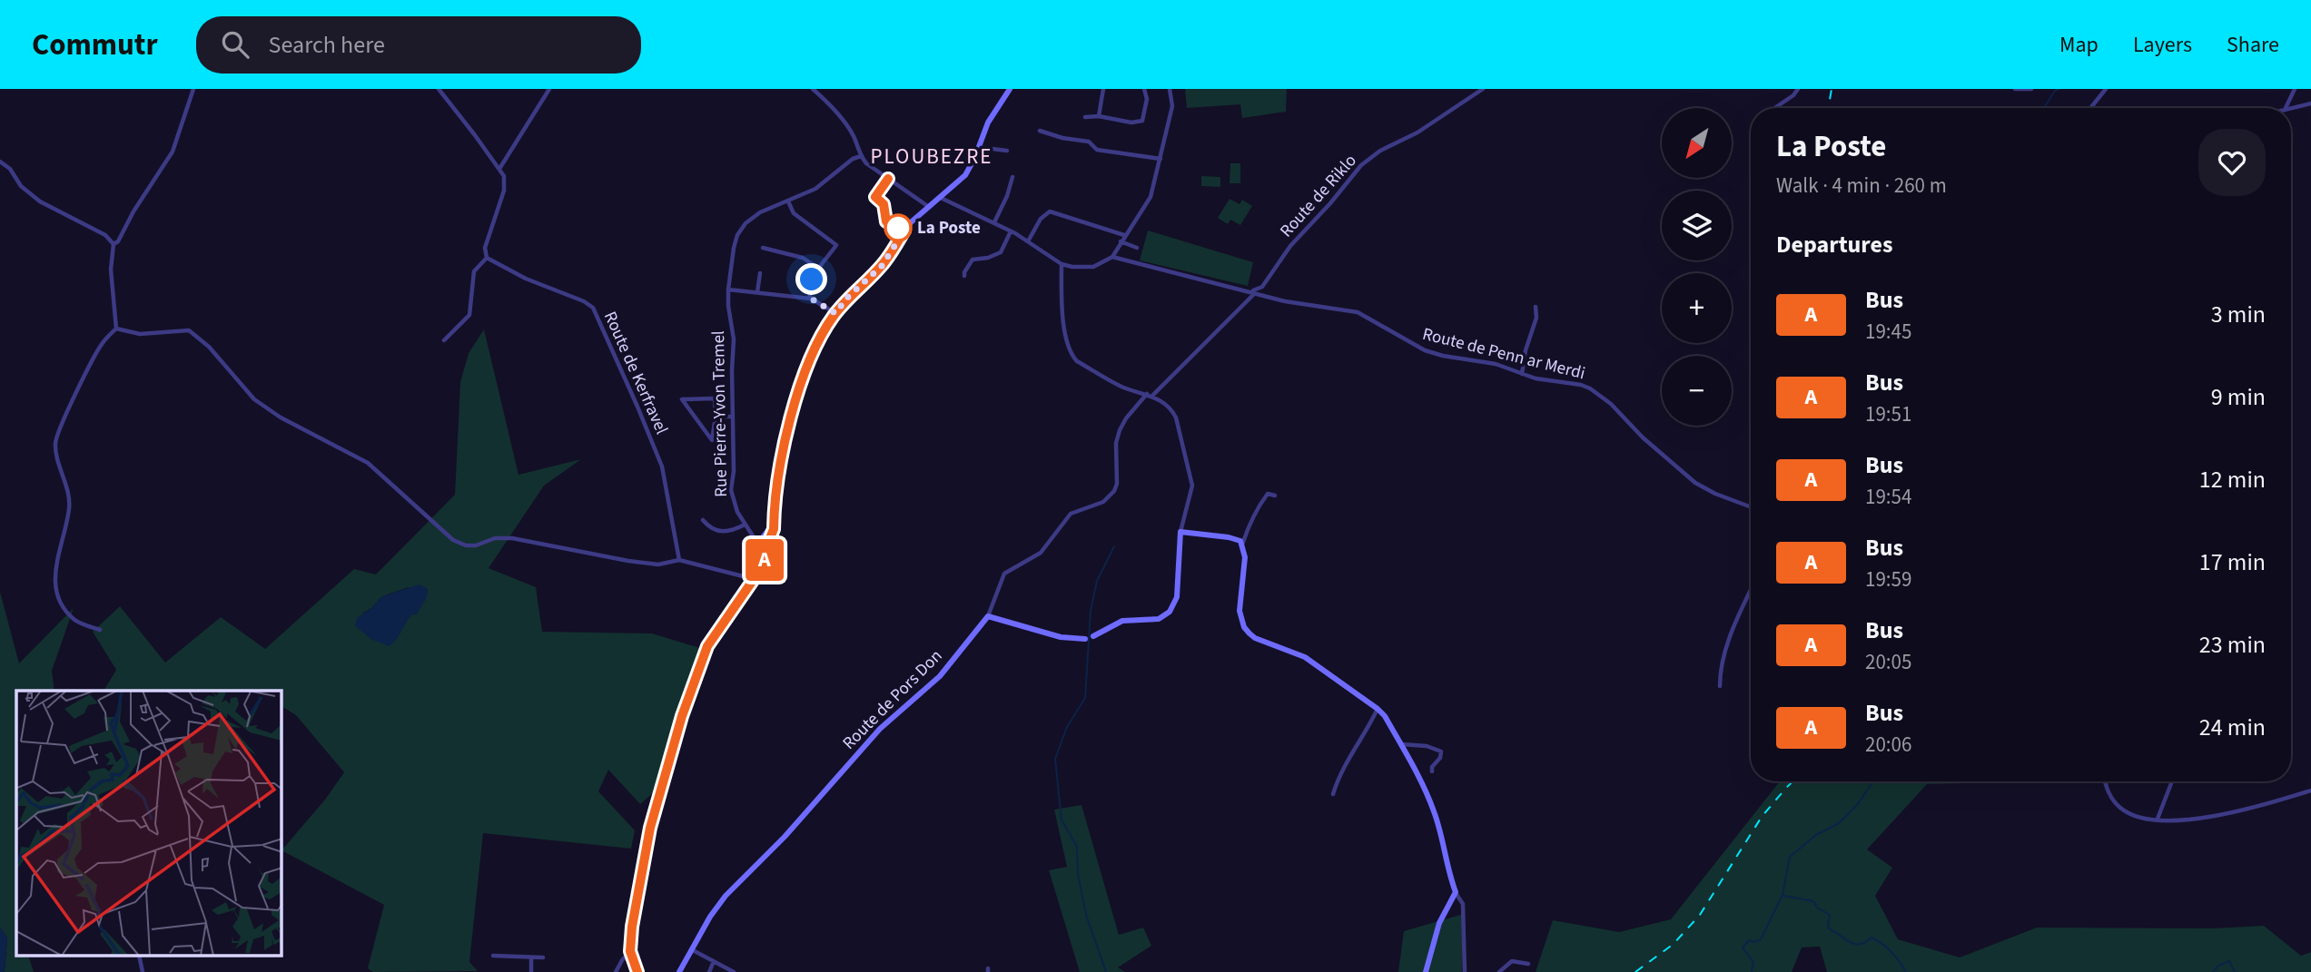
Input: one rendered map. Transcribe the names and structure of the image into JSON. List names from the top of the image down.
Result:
{
  "streets": {
    "street": [
      "Route de Riklo",
      "Route de Penn ar Merdi",
      "Route de Kerfravel",
      "Rue Pierre-Yvon Tremel",
      "Route de Pors Don"
    ]
  },
  "crossings": [
    ["Route de Riklo", "Route de Penn ar Merdi"],
    ["Route de Riklo", "Route de Pors Don"],
    ["Route de Penn ar Merdi", "Route de Pors Don"]
  ],
  "districts": ["PLOUBEZRE"],
  "places": ["La Poste"],
  "lines": ["bus line A"],
  "north": "bottom left",
  "page": {
    "header": "Commutr",
    "search": "Search here",
    "nav": ["Map", "Layers", "Share"],
    "on_map": "A",
    "map_buttons": ["+", "−"],
    "heading": [
      ["La Poste", "Walk · 4 min · 260 m"],
      "Departures"
    ],
    "list": [
      {
        "mark": "A",
        "name": "Bus",
        "note": "19:45",
        "value": "3 min"
      },
      {
        "mark": "A",
        "name": "Bus",
        "note": "19:51",
        "value": "9 min"
      },
      {
        "mark": "A",
        "name": "Bus",
        "note": "19:54",
        "value": "12 min"
      },
      {
        "mark": "A",
        "name": "Bus",
        "note": "19:59",
        "value": "17 min"
      },
      {
        "mark": "A",
        "name": "Bus",
        "note": "20:05",
        "value": "23 min"
      },
      {
        "mark": "A",
        "name": "Bus",
        "note": "20:06",
        "value": "24 min"
      }
    ]
  }
}
